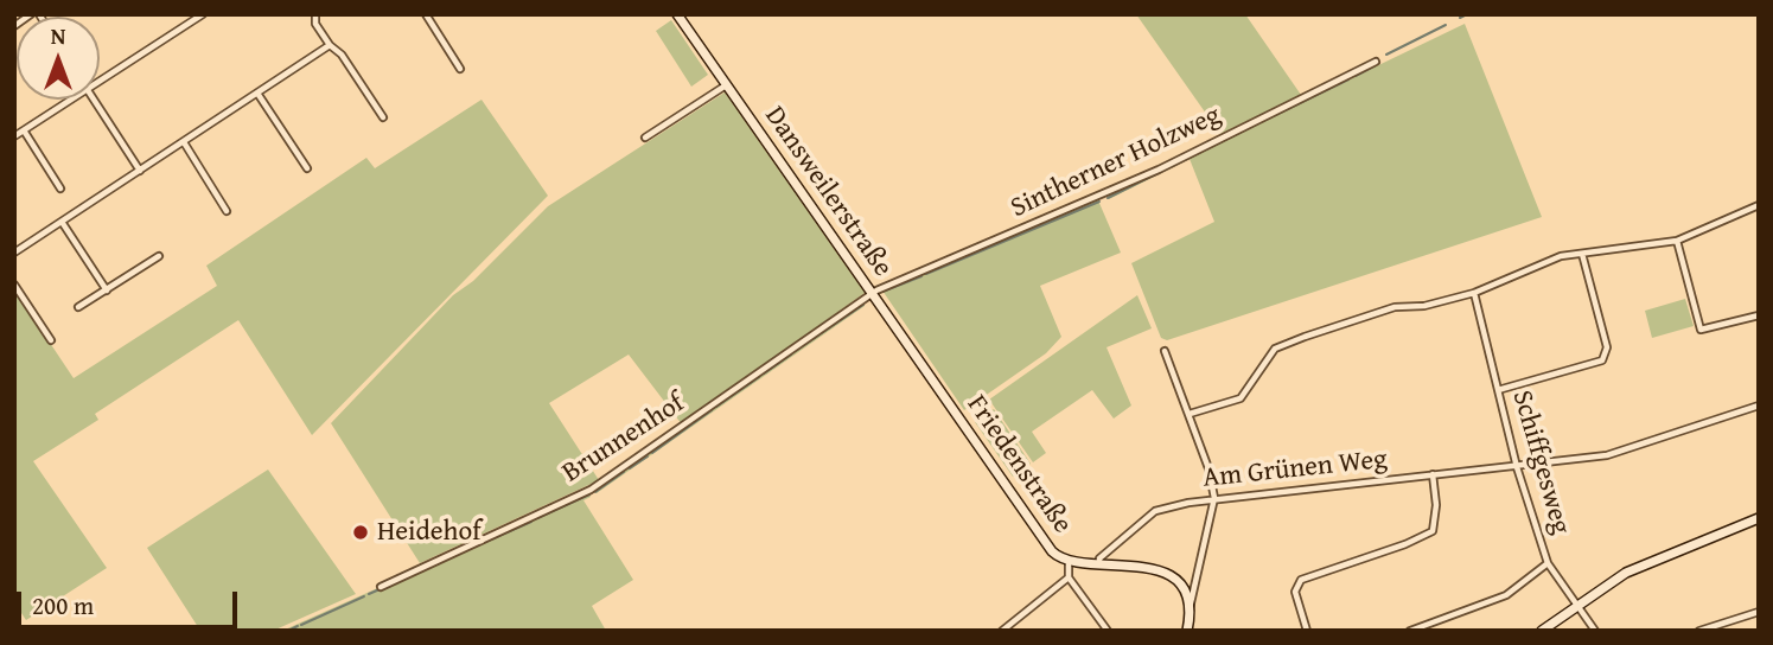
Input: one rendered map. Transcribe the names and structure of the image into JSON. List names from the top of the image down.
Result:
{
  "streets": {
    "main road": ["Dansweilerstraße", "Friedenstraße"],
    "street": [
      "Sintherner Holzweg",
      "Brunnenhof",
      "Schiffgesweg",
      "Am Grünen Weg"
    ]
  },
  "crossings": [
    ["Sintherner Holzweg", "Dansweilerstraße"],
    ["Sintherner Holzweg", "Brunnenhof"],
    ["Dansweilerstraße", "Brunnenhof"],
    ["Dansweilerstraße", "Friedenstraße"],
    ["Schiffgesweg", "Am Grünen Weg"],
    ["Friedenstraße", "Am Grünen Weg"]
  ],
  "places": ["Heidehof"],
  "scale_bar": "200 m",
  "north": "top"
}
